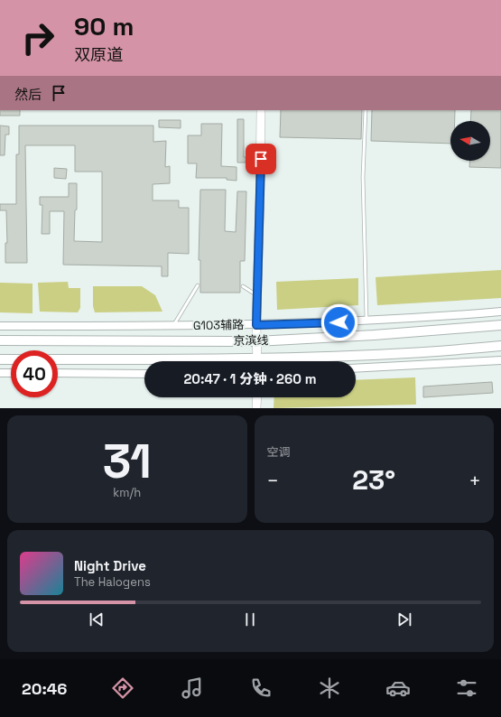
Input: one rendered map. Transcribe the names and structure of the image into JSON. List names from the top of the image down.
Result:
{
  "streets": {
    "highway": ["京滨线"],
    "street": ["G103辅路"]
  },
  "north": "left",
  "page": {
    "turn": ["90 m", "双原道"],
    "then": "然后",
    "limit": "40",
    "trip": "20:47 · 1 分钟 · 260 m",
    "tile": [
      ["31", "km/h"],
      "空调"
    ],
    "heat": ["−", "23°", "+"],
    "song": ["Night Drive", "The Halogens"],
    "tabs": "20:46"
  }
}
